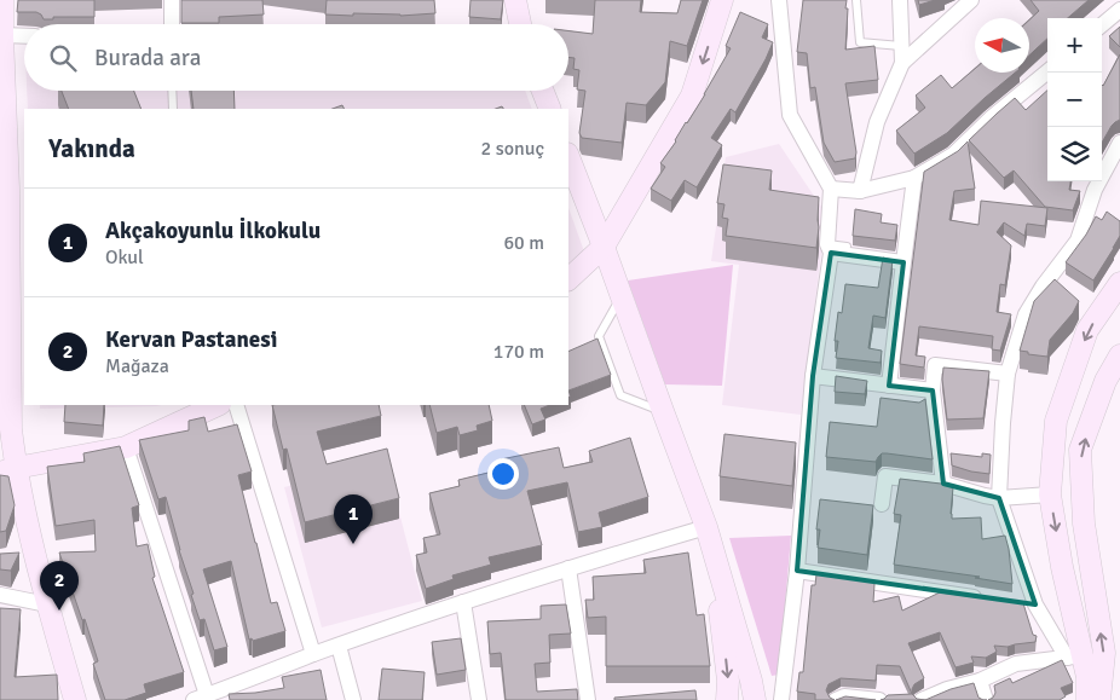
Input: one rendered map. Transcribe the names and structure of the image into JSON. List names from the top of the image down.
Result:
{
  "north": "left",
  "page": {
    "map_buttons": ["+", "−"],
    "search": "Burada ara",
    "heading": ["Yakında", "2 sonuç"],
    "list": [
      {
        "mark": "1",
        "name": "Akçakoyunlu İlkokulu",
        "note": "Okul",
        "value": "60 m"
      },
      {
        "mark": "2",
        "name": "Kervan Pastanesi",
        "note": "Mağaza",
        "value": "170 m"
      }
    ],
    "pins": ["1", "2"]
  }
}
